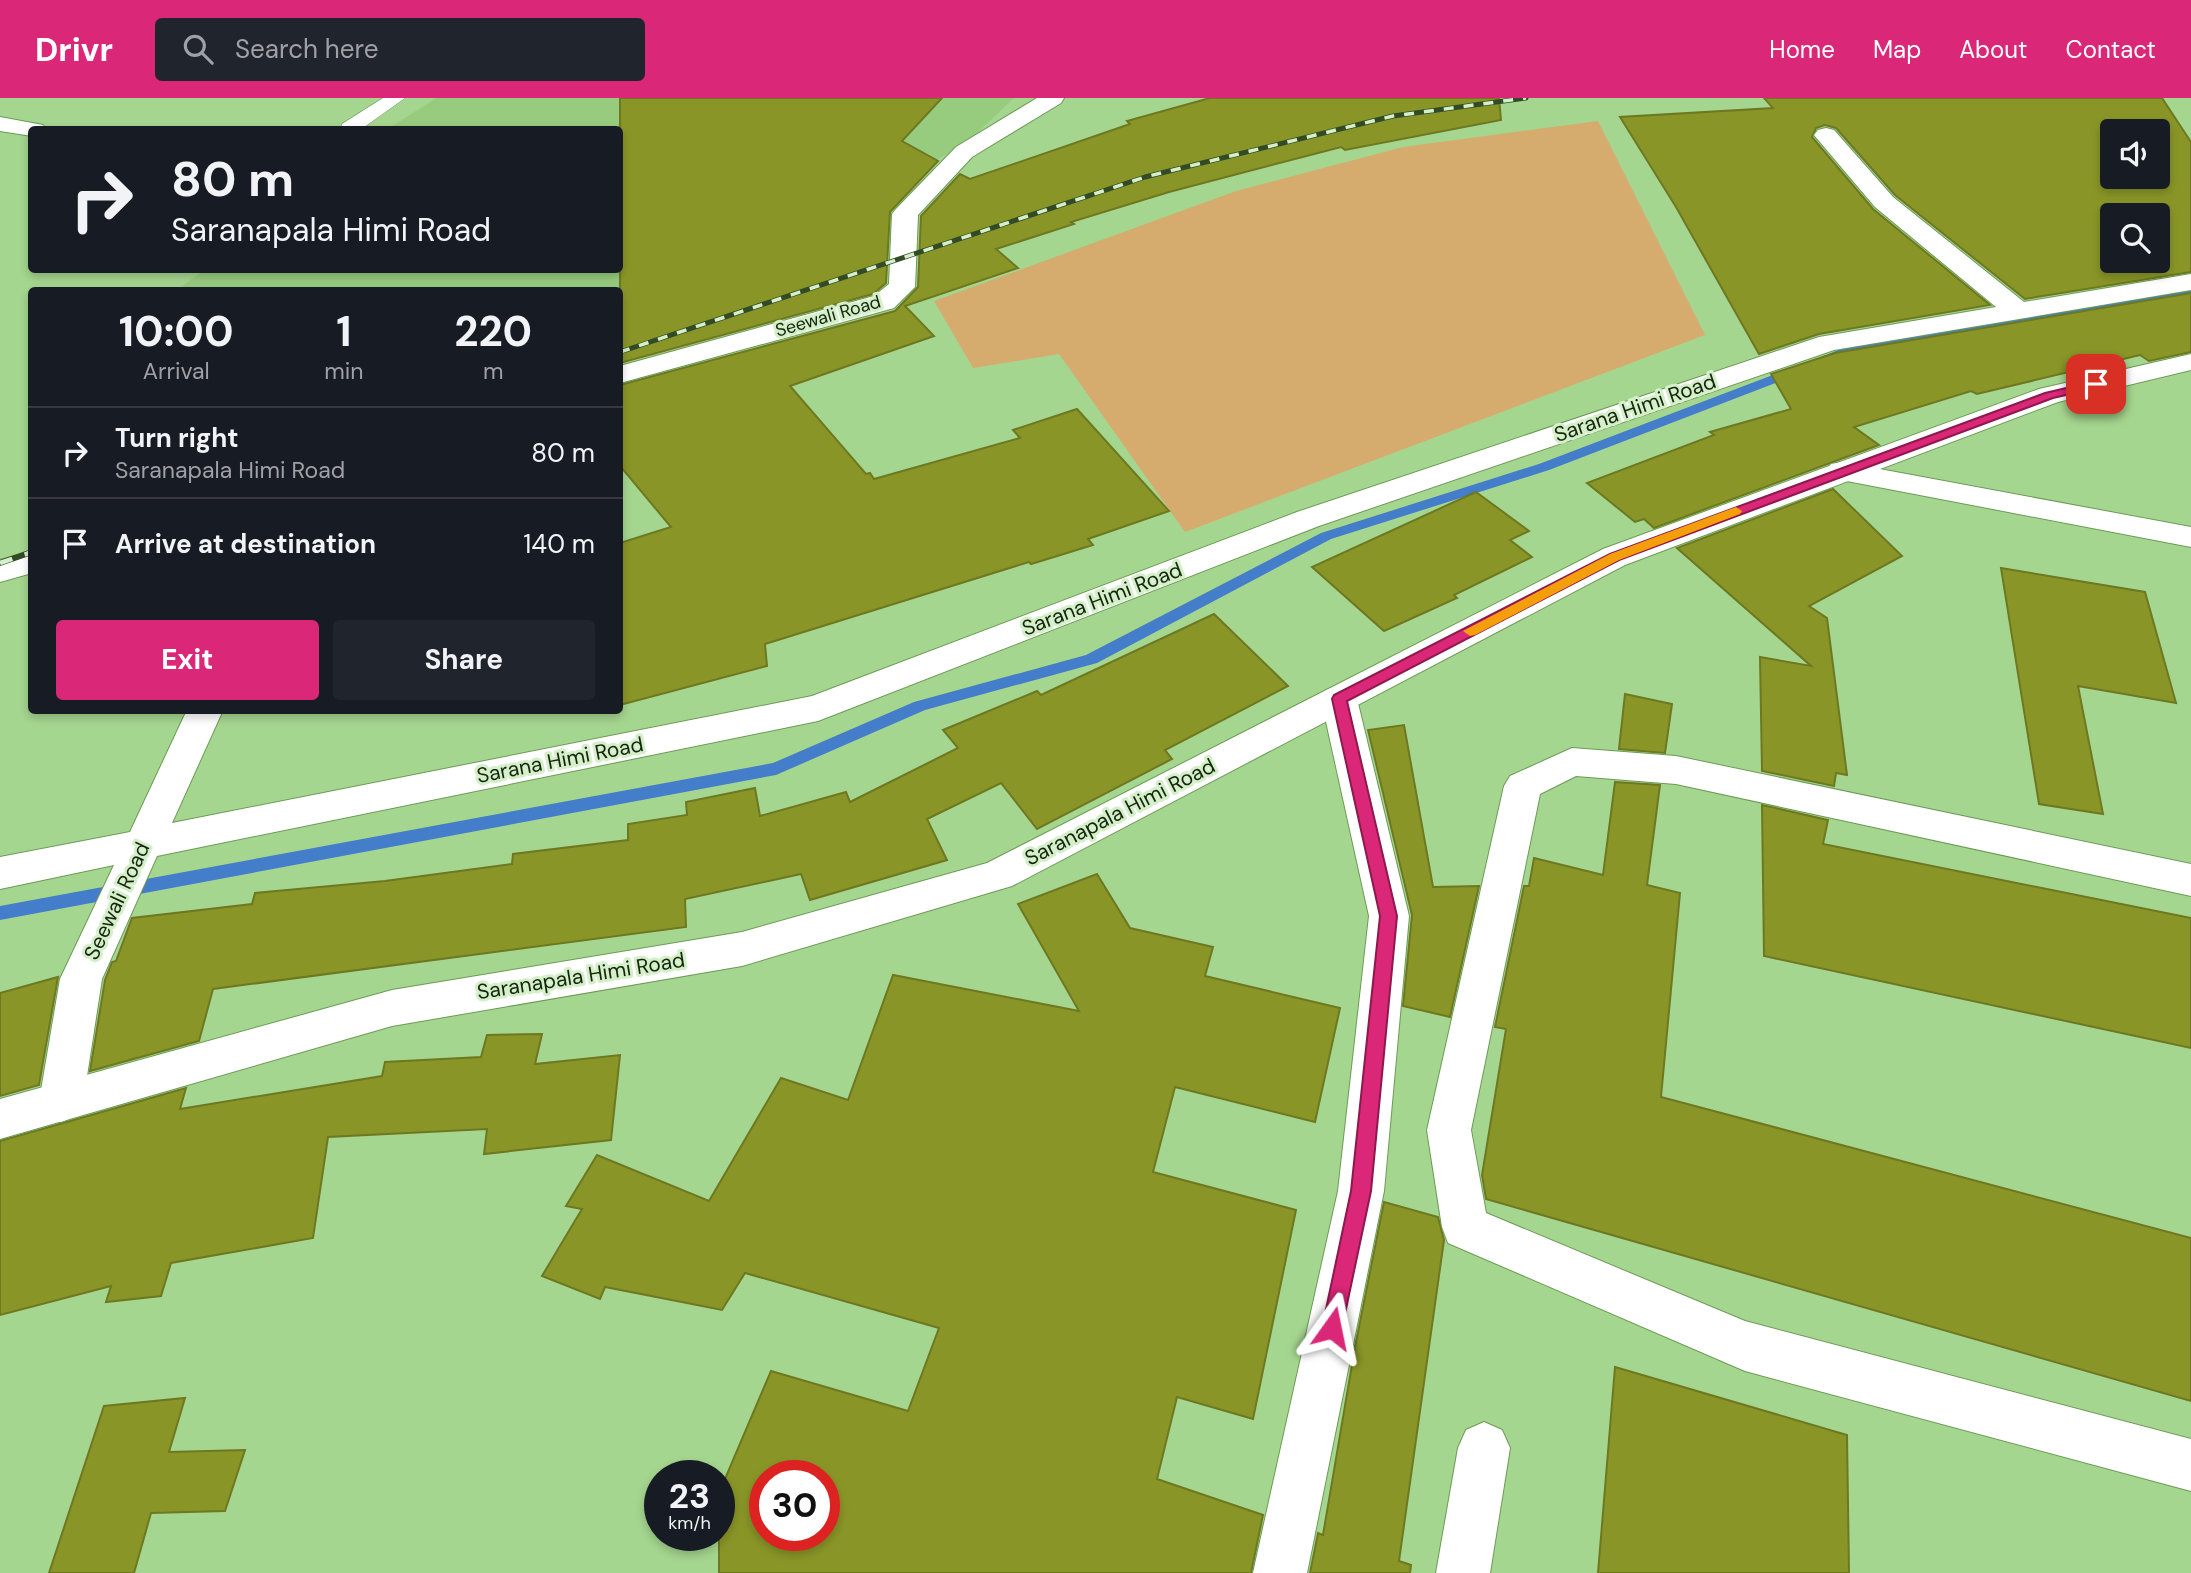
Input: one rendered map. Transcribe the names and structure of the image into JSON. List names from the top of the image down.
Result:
{
  "streets": {
    "street": ["Seewali Road", "Sarana Himi Road", "Saranapala Himi Road"]
  },
  "crossings": [
    ["Seewali Road", "Sarana Himi Road"],
    ["Seewali Road", "Saranapala Himi Road"]
  ],
  "page": {
    "header": "Drivr",
    "search": "Search here",
    "nav": [
      "Home",
      "Map",
      "About",
      "Contact"
    ],
    "turn": ["80 m", "Saranapala Himi Road"],
    "eta": [
      "10:00",
      "Arrival",
      "1",
      "min",
      "220",
      "m"
    ],
    "list": [
      {
        "name": "Turn right",
        "note": "Saranapala Himi Road",
        "value": "80 m"
      },
      {
        "name": "Arrive at destination",
        "value": "140 m"
      }
    ],
    "buttons": ["Exit", "Share"],
    "speed": "23 km/h",
    "limit": "30"
  }
}
